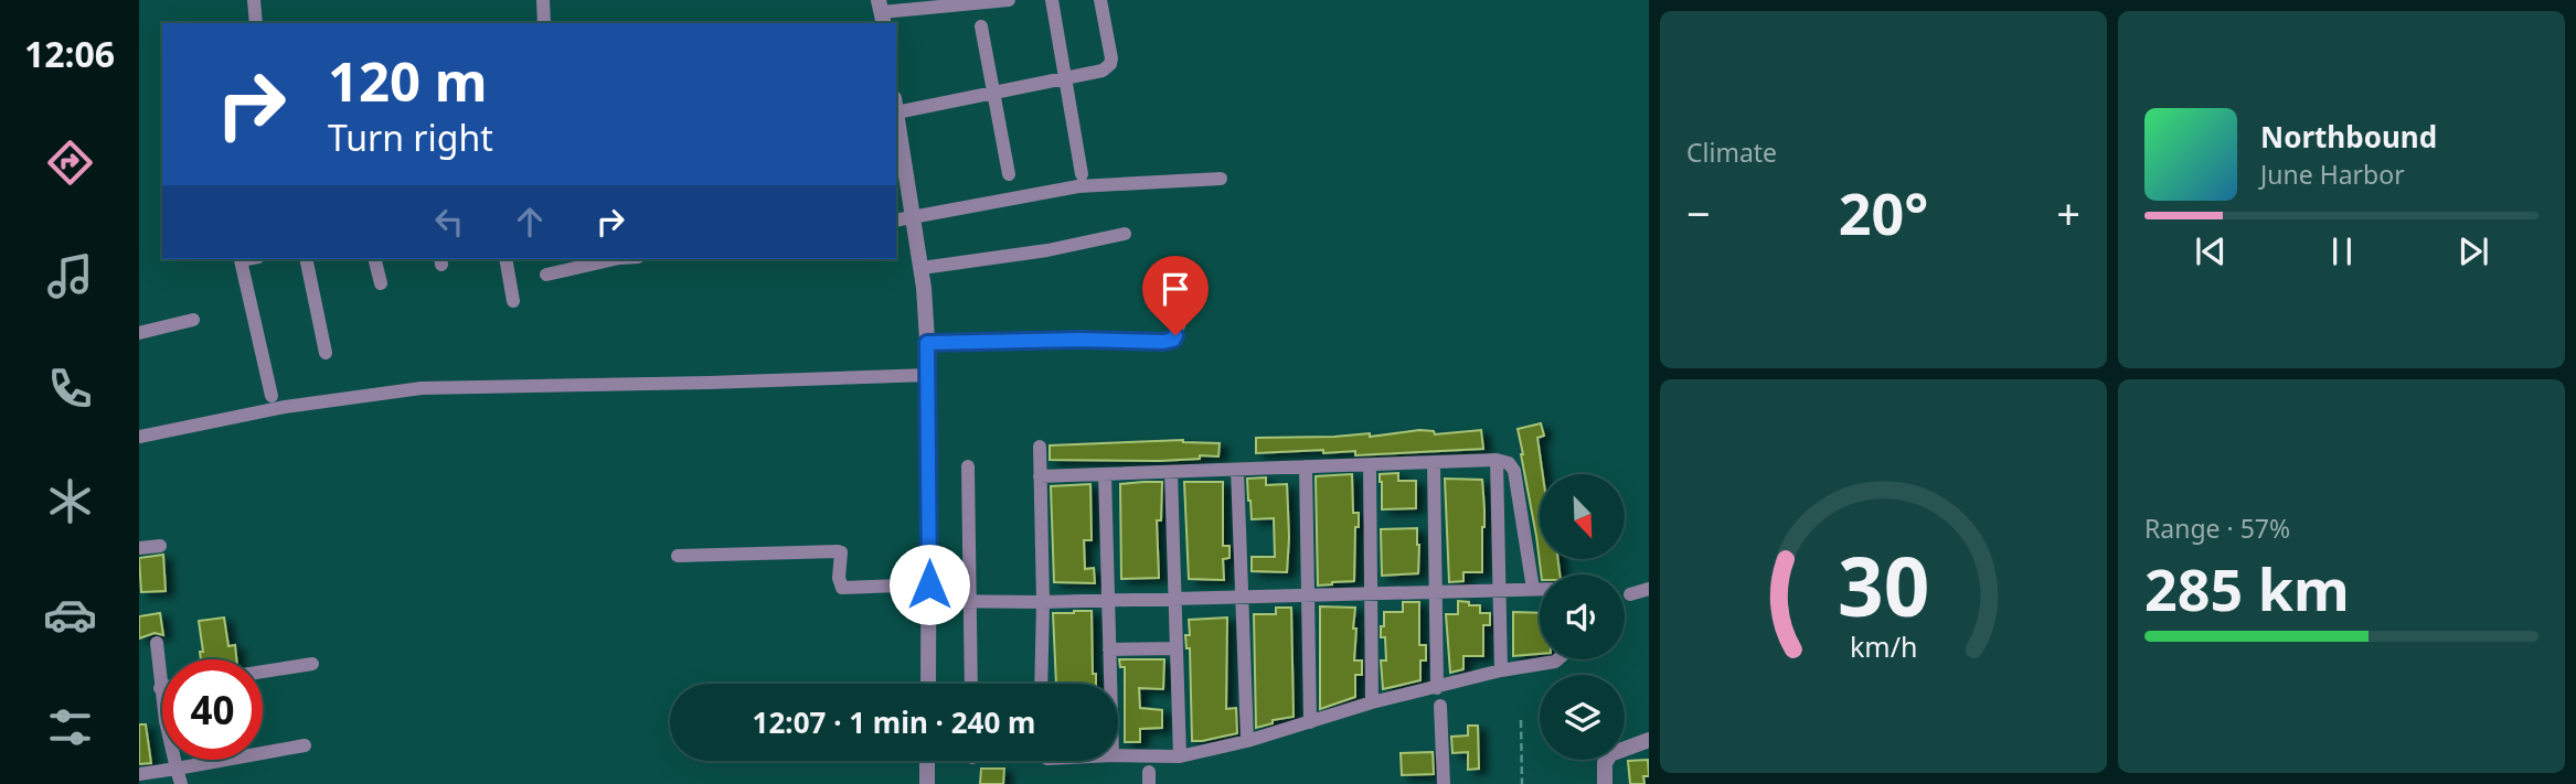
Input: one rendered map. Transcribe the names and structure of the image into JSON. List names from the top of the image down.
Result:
{
  "north": "bottom right",
  "page": {
    "tabs": "12:06",
    "tile": [
      "Climate",
      ["Range · 57%", "285 km"]
    ],
    "turn": ["120 m", "Turn right"],
    "song": ["Northbound", "June Harbor"],
    "heat": ["−", "20°", "+"],
    "limit": "40",
    "trip": "12:07 · 1 min · 240 m",
    "gauge": ["30", "km/h"]
  }
}
